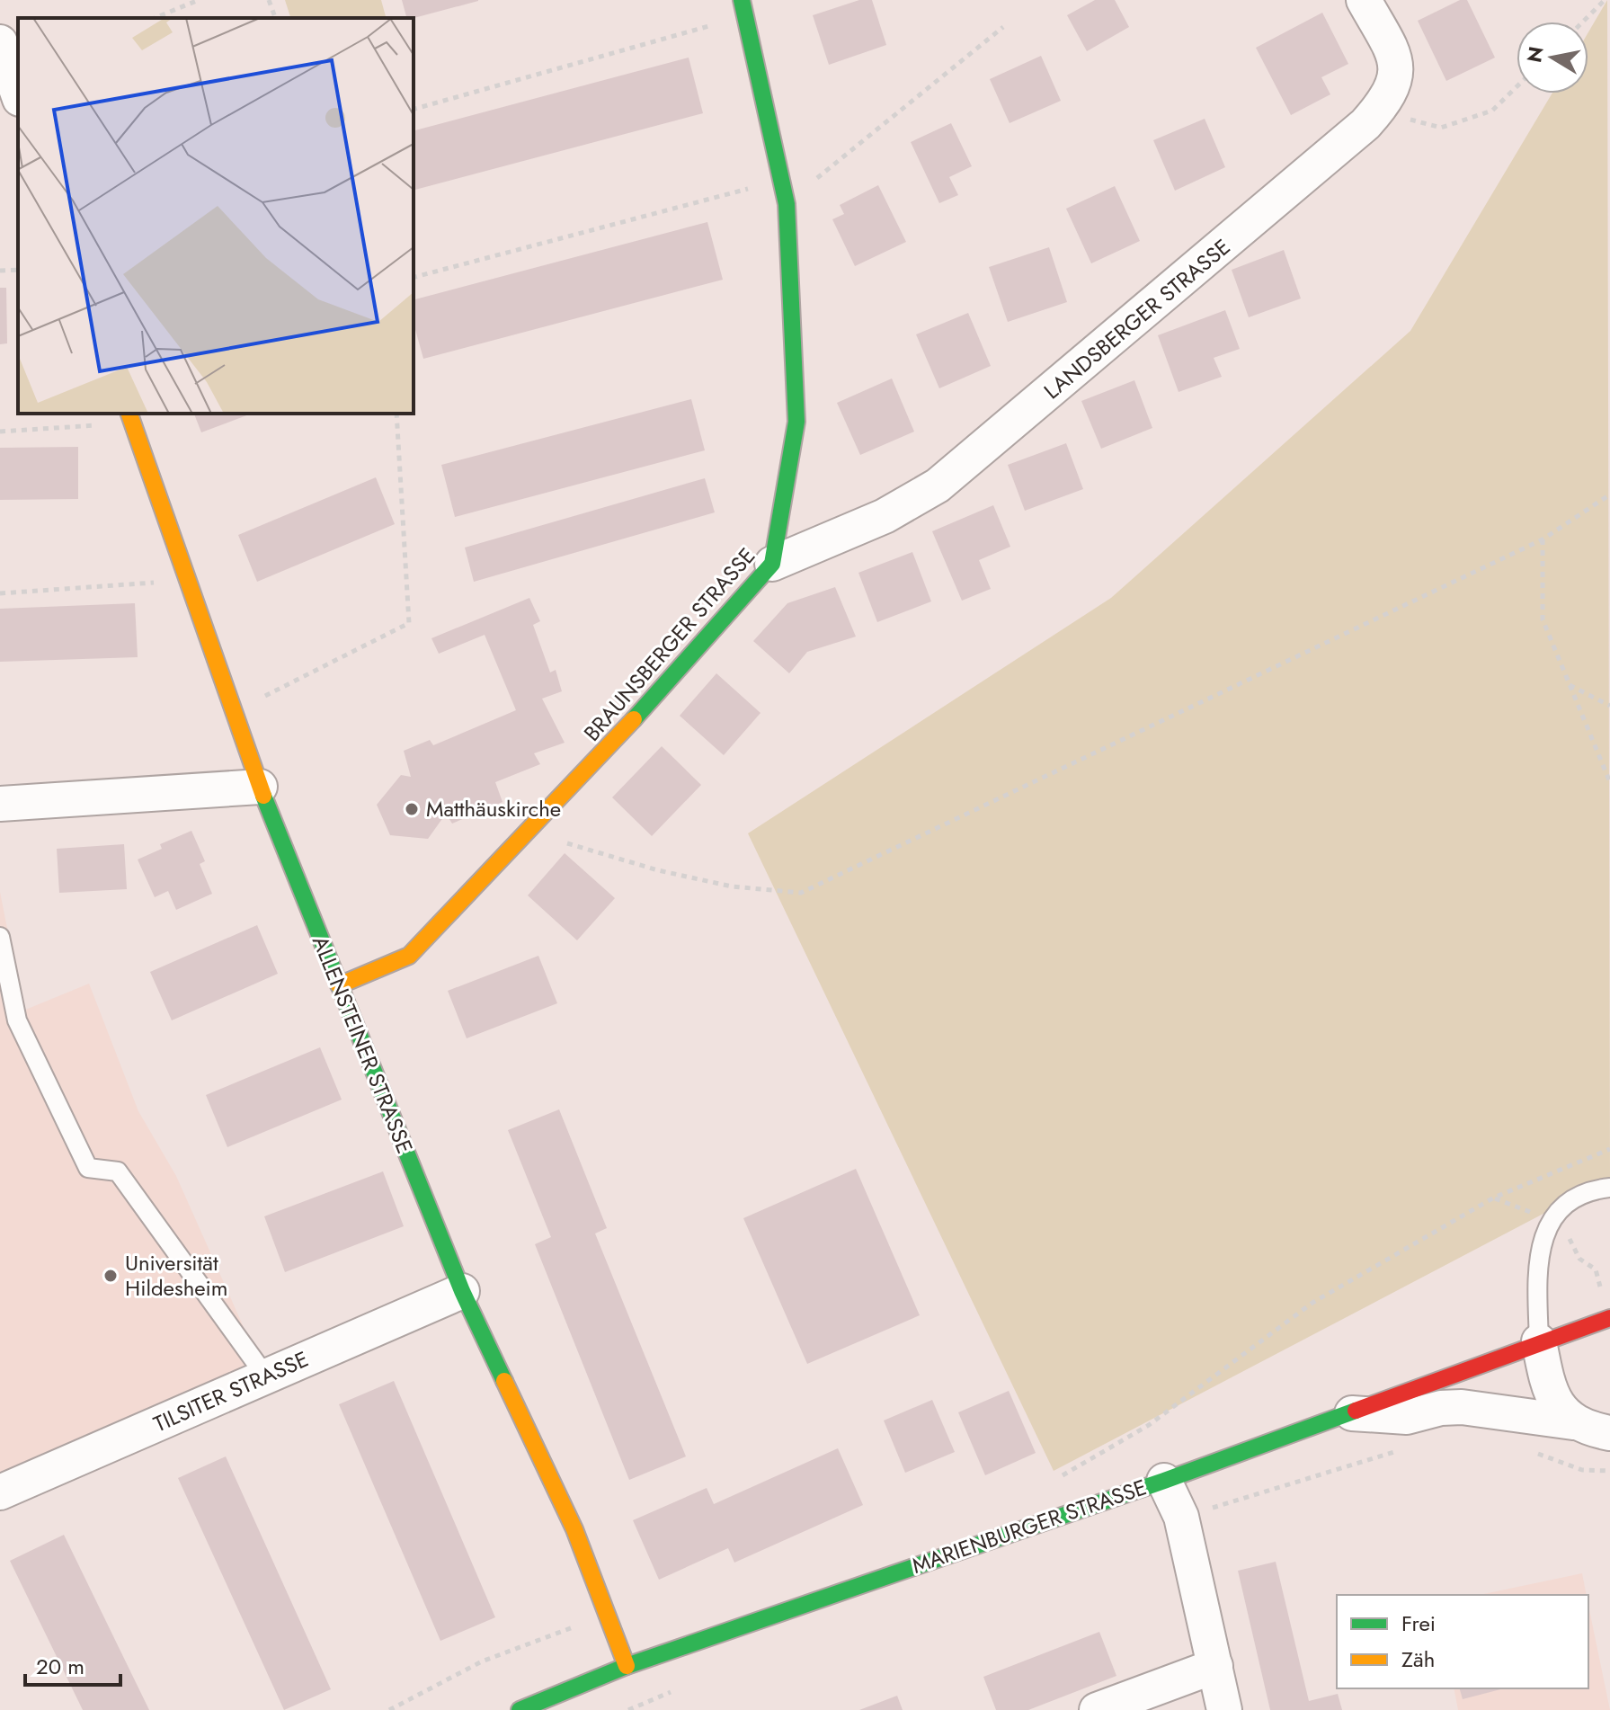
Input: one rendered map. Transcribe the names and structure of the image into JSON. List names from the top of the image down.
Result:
{
  "streets": {
    "street": [
      "LANDSBERGER STRASSE",
      "BRAUNSBERGER STRASSE",
      "ALLENSTEINER STRASSE",
      "TILSITER STRASSE",
      "MARIENBURGER STRASSE"
    ]
  },
  "crossings": [
    ["LANDSBERGER STRASSE", "BRAUNSBERGER STRASSE"],
    ["BRAUNSBERGER STRASSE", "ALLENSTEINER STRASSE"],
    ["ALLENSTEINER STRASSE", "TILSITER STRASSE"],
    ["ALLENSTEINER STRASSE", "MARIENBURGER STRASSE"]
  ],
  "places": ["Matthäuskirche", "Universität Hildesheim"],
  "legend": ["Frei", "Zäh"],
  "scale_bar": "20 m",
  "north": "left"
}
